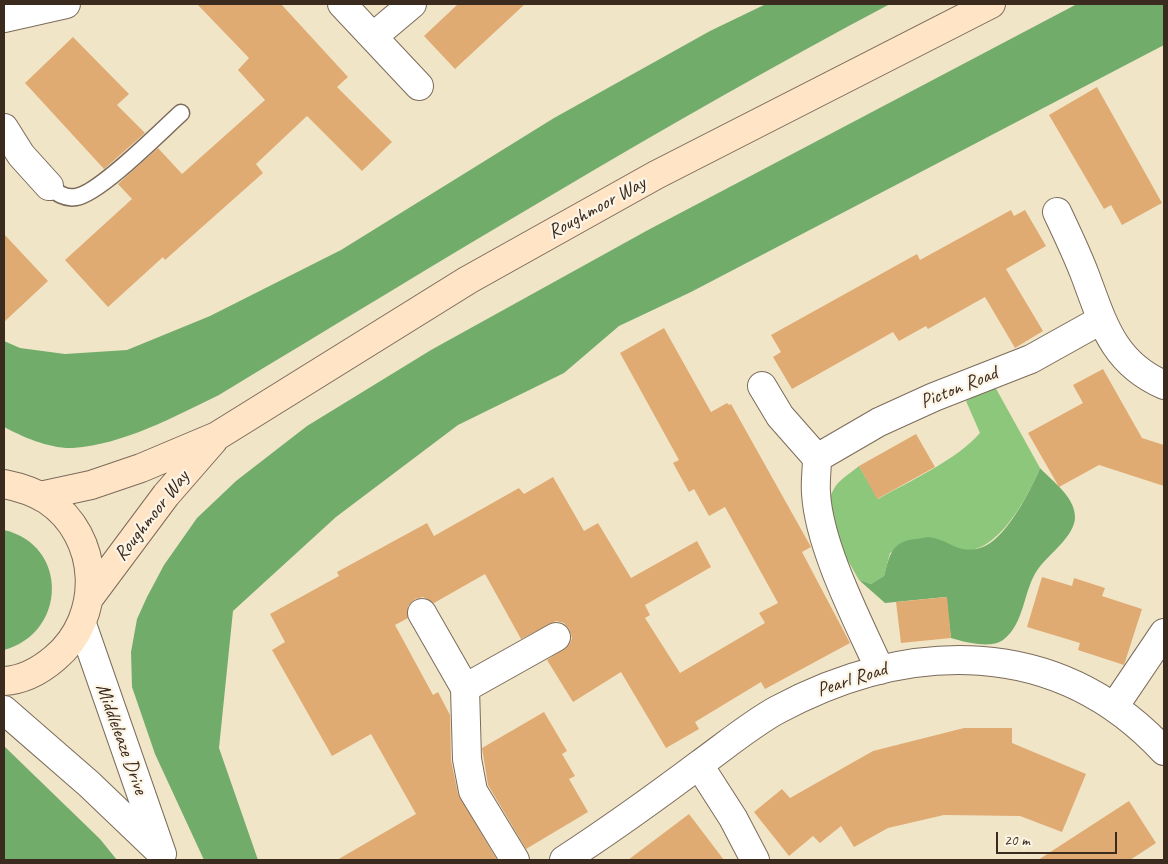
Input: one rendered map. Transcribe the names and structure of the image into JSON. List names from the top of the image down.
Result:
{
  "streets": {
    "main road": ["Roughmoor Way"],
    "street": ["Picton Road", "Pearl Road", "Middleleaze Drive"]
  },
  "crossings": [
    ["Roughmoor Way", "Middleleaze Drive"]
  ],
  "scale_bar": "20 m"
}
